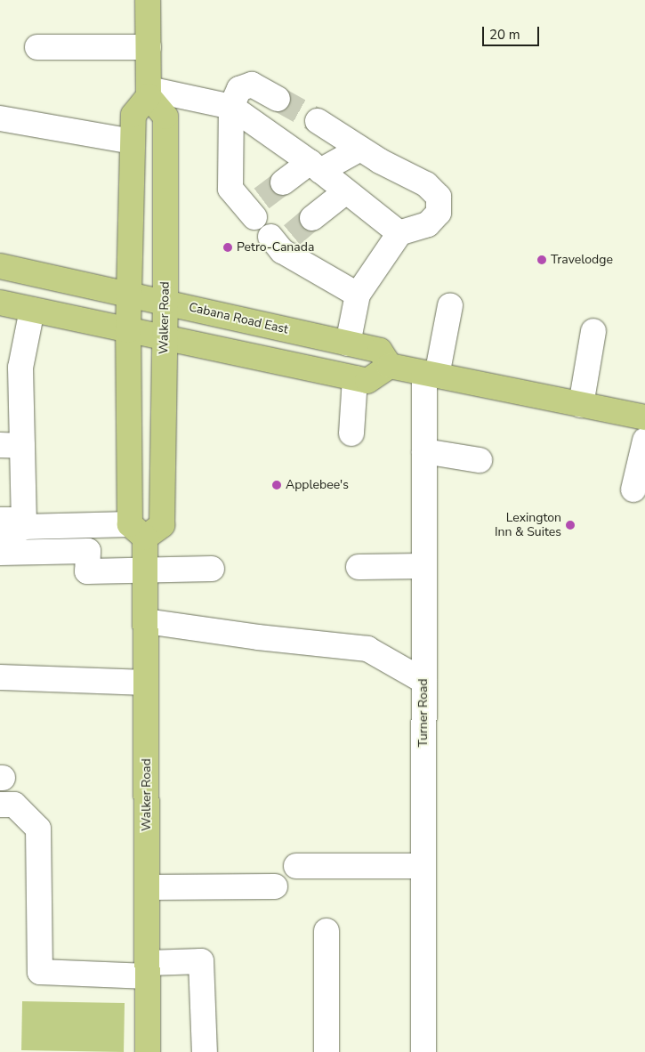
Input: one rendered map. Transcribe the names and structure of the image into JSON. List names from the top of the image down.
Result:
{
  "streets": {
    "main road": ["Walker Road", "Cabana Road East"],
    "street": ["Turner Road"]
  },
  "crossings": [
    ["Walker Road", "Cabana Road East"]
  ],
  "places": [
    "Petro-Canada",
    "Travelodge",
    "Applebee's",
    "Lexington Inn & Suites"
  ],
  "scale_bar": "20 m"
}
